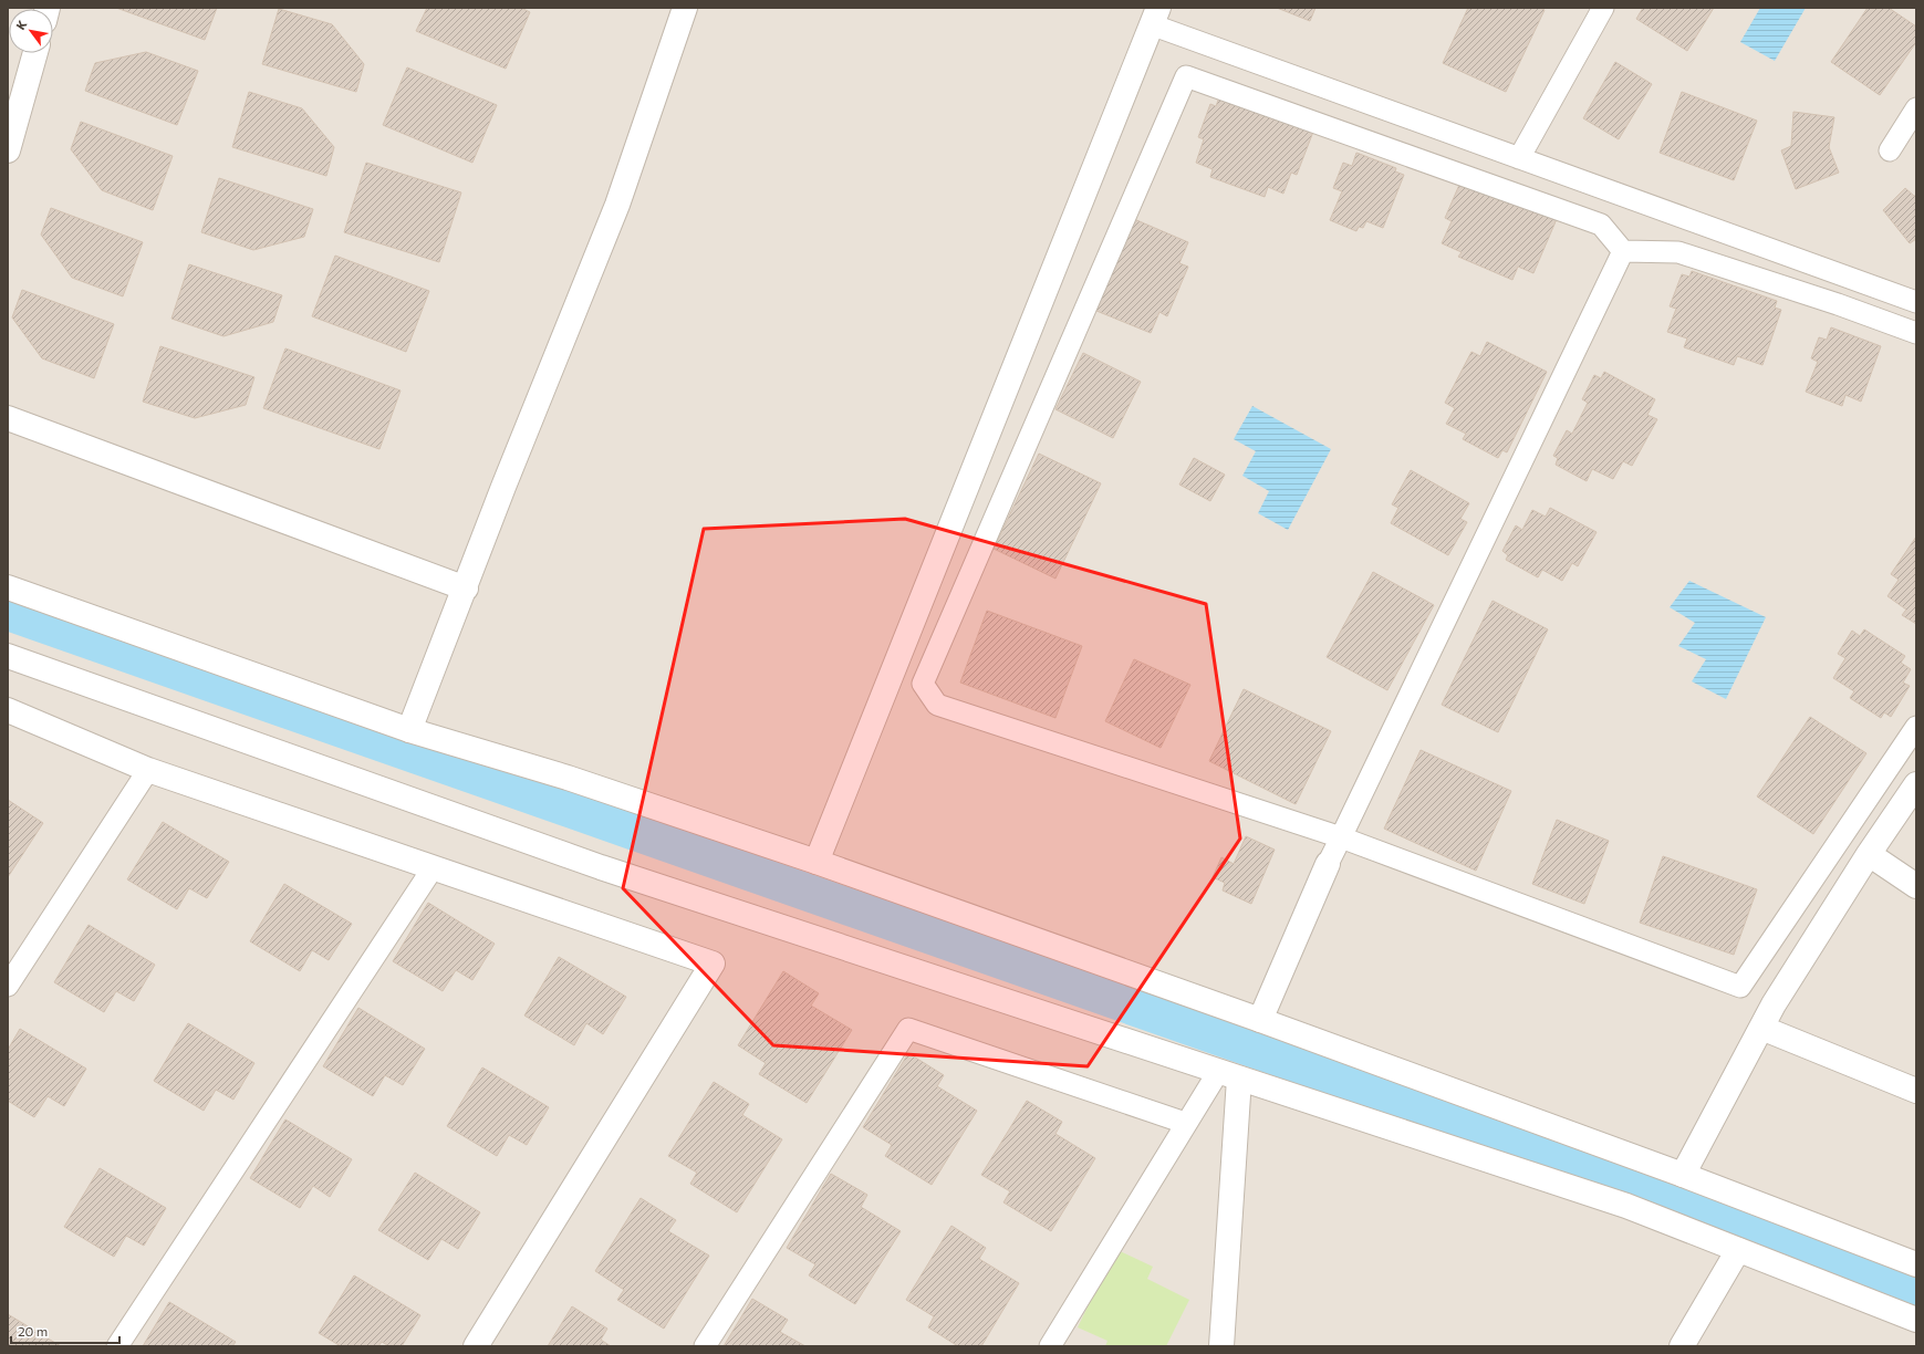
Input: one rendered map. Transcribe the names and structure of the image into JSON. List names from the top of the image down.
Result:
{
  "scale_bar": "20 m",
  "north": "top left"
}
